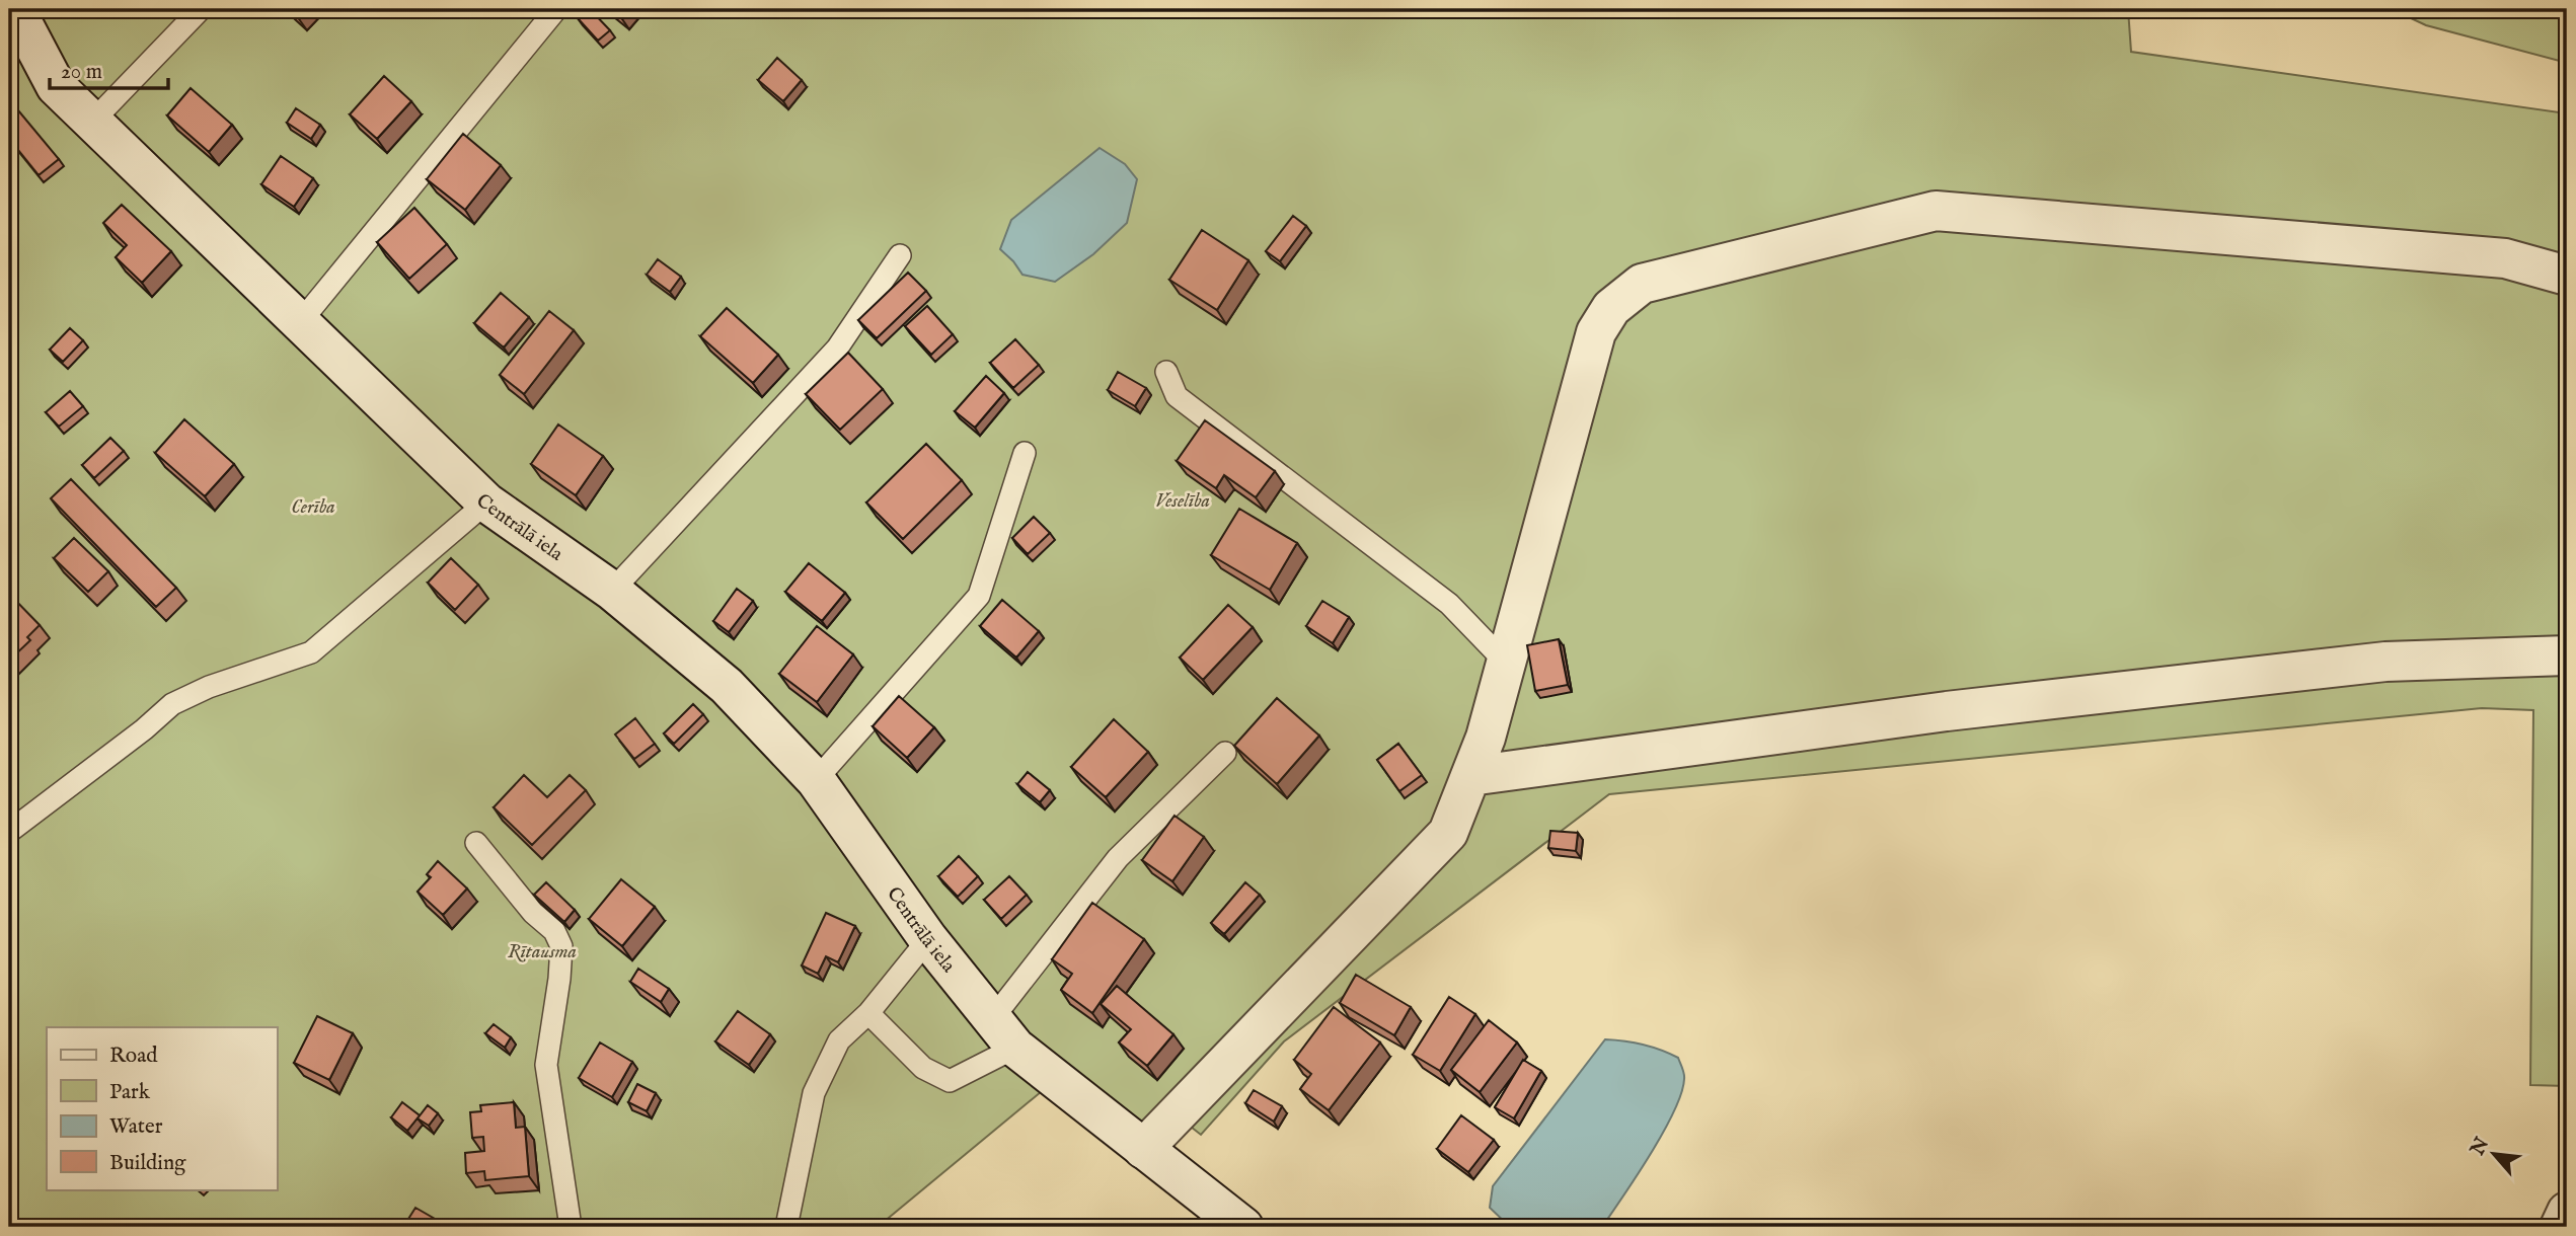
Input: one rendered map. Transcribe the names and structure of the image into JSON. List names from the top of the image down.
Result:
{
  "streets": {
    "street": ["Centrālā iela"]
  },
  "parks": ["Veselība", "Cerība", "Rītausma"],
  "legend": [
    "Road",
    "Park",
    "Water",
    "Building"
  ],
  "scale_bar": "20 m",
  "north": "top left"
}
